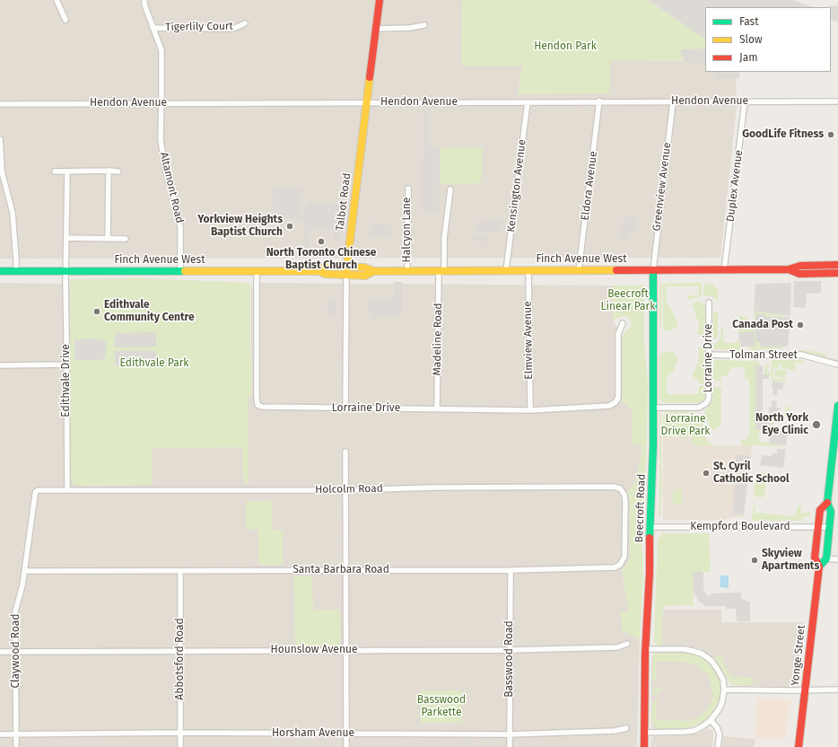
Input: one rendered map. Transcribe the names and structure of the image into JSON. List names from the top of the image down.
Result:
{
  "streets": {
    "main road": [
      "Talbot Road",
      "Finch Avenue West",
      "Beecroft Road",
      "Yonge Street"
    ],
    "street": [
      "Tigerlily Court",
      "Hendon Avenue",
      "Kensington Avenue",
      "Eldora Avenue",
      "Duplex Avenue",
      "Greenview Avenue",
      "Altamont Road",
      "Halcyon Lane",
      "Madeline Road",
      "Elmview Avenue",
      "Tolman Street",
      "Lorraine Drive",
      "Edithvale Drive",
      "Holcolm Road",
      "Kempford Boulevard",
      "Santa Barbara Road",
      "Hounslow Avenue",
      "Claywood Road",
      "Abbotsford Road",
      "Basswood Road",
      "Horsham Avenue"
    ]
  },
  "crossings": [
    ["Tigerlily Court", "Altamont Road"],
    ["Hendon Avenue", "Kensington Avenue"],
    ["Hendon Avenue", "Eldora Avenue"],
    ["Hendon Avenue", "Duplex Avenue"],
    ["Hendon Avenue", "Greenview Avenue"],
    ["Hendon Avenue", "Altamont Road"],
    ["Hendon Avenue", "Talbot Road"],
    ["Kensington Avenue", "Finch Avenue West"],
    ["Eldora Avenue", "Finch Avenue West"],
    ["Duplex Avenue", "Finch Avenue West"],
    ["Greenview Avenue", "Finch Avenue West"],
    ["Greenview Avenue", "Beecroft Road"],
    ["Altamont Road", "Finch Avenue West"],
    ["Talbot Road", "Finch Avenue West"],
    ["Talbot Road", "Lorraine Drive"],
    ["Halcyon Lane", "Finch Avenue West"],
    ["Finch Avenue West", "Madeline Road"],
    ["Finch Avenue West", "Elmview Avenue"],
    ["Finch Avenue West", "Lorraine Drive"],
    ["Finch Avenue West", "Edithvale Drive"],
    ["Finch Avenue West", "Beecroft Road"],
    ["Madeline Road", "Lorraine Drive"],
    ["Elmview Avenue", "Lorraine Drive"],
    ["Tolman Street", "Lorraine Drive"],
    ["Lorraine Drive", "Beecroft Road"],
    ["Edithvale Drive", "Holcolm Road"],
    ["Holcolm Road", "Santa Barbara Road"],
    ["Holcolm Road", "Claywood Road"],
    ["Beecroft Road", "Kempford Boulevard"],
    ["Kempford Boulevard", "Yonge Street"],
    ["Santa Barbara Road", "Claywood Road"],
    ["Santa Barbara Road", "Abbotsford Road"],
    ["Santa Barbara Road", "Basswood Road"],
    ["Hounslow Avenue", "Claywood Road"],
    ["Hounslow Avenue", "Abbotsford Road"],
    ["Hounslow Avenue", "Basswood Road"],
    ["Claywood Road", "Horsham Avenue"],
    ["Abbotsford Road", "Horsham Avenue"],
    ["Basswood Road", "Horsham Avenue"]
  ],
  "parks": [
    "Hendon Park",
    "Beecroft Linear Park",
    "Edithvale Park",
    "Lorraine Drive Park",
    "Basswood Parkette"
  ],
  "places": [
    "GoodLife Fitness",
    "Yorkview Heights Baptist Church",
    "North Toronto Chinese Baptist Church",
    "Edithvale Community Centre",
    "Canada Post",
    "North York Eye Clinic",
    "St. Cyril Catholic School",
    "Skyview Apartments"
  ],
  "legend": ["Fast", "Slow", "Jam"]
}
